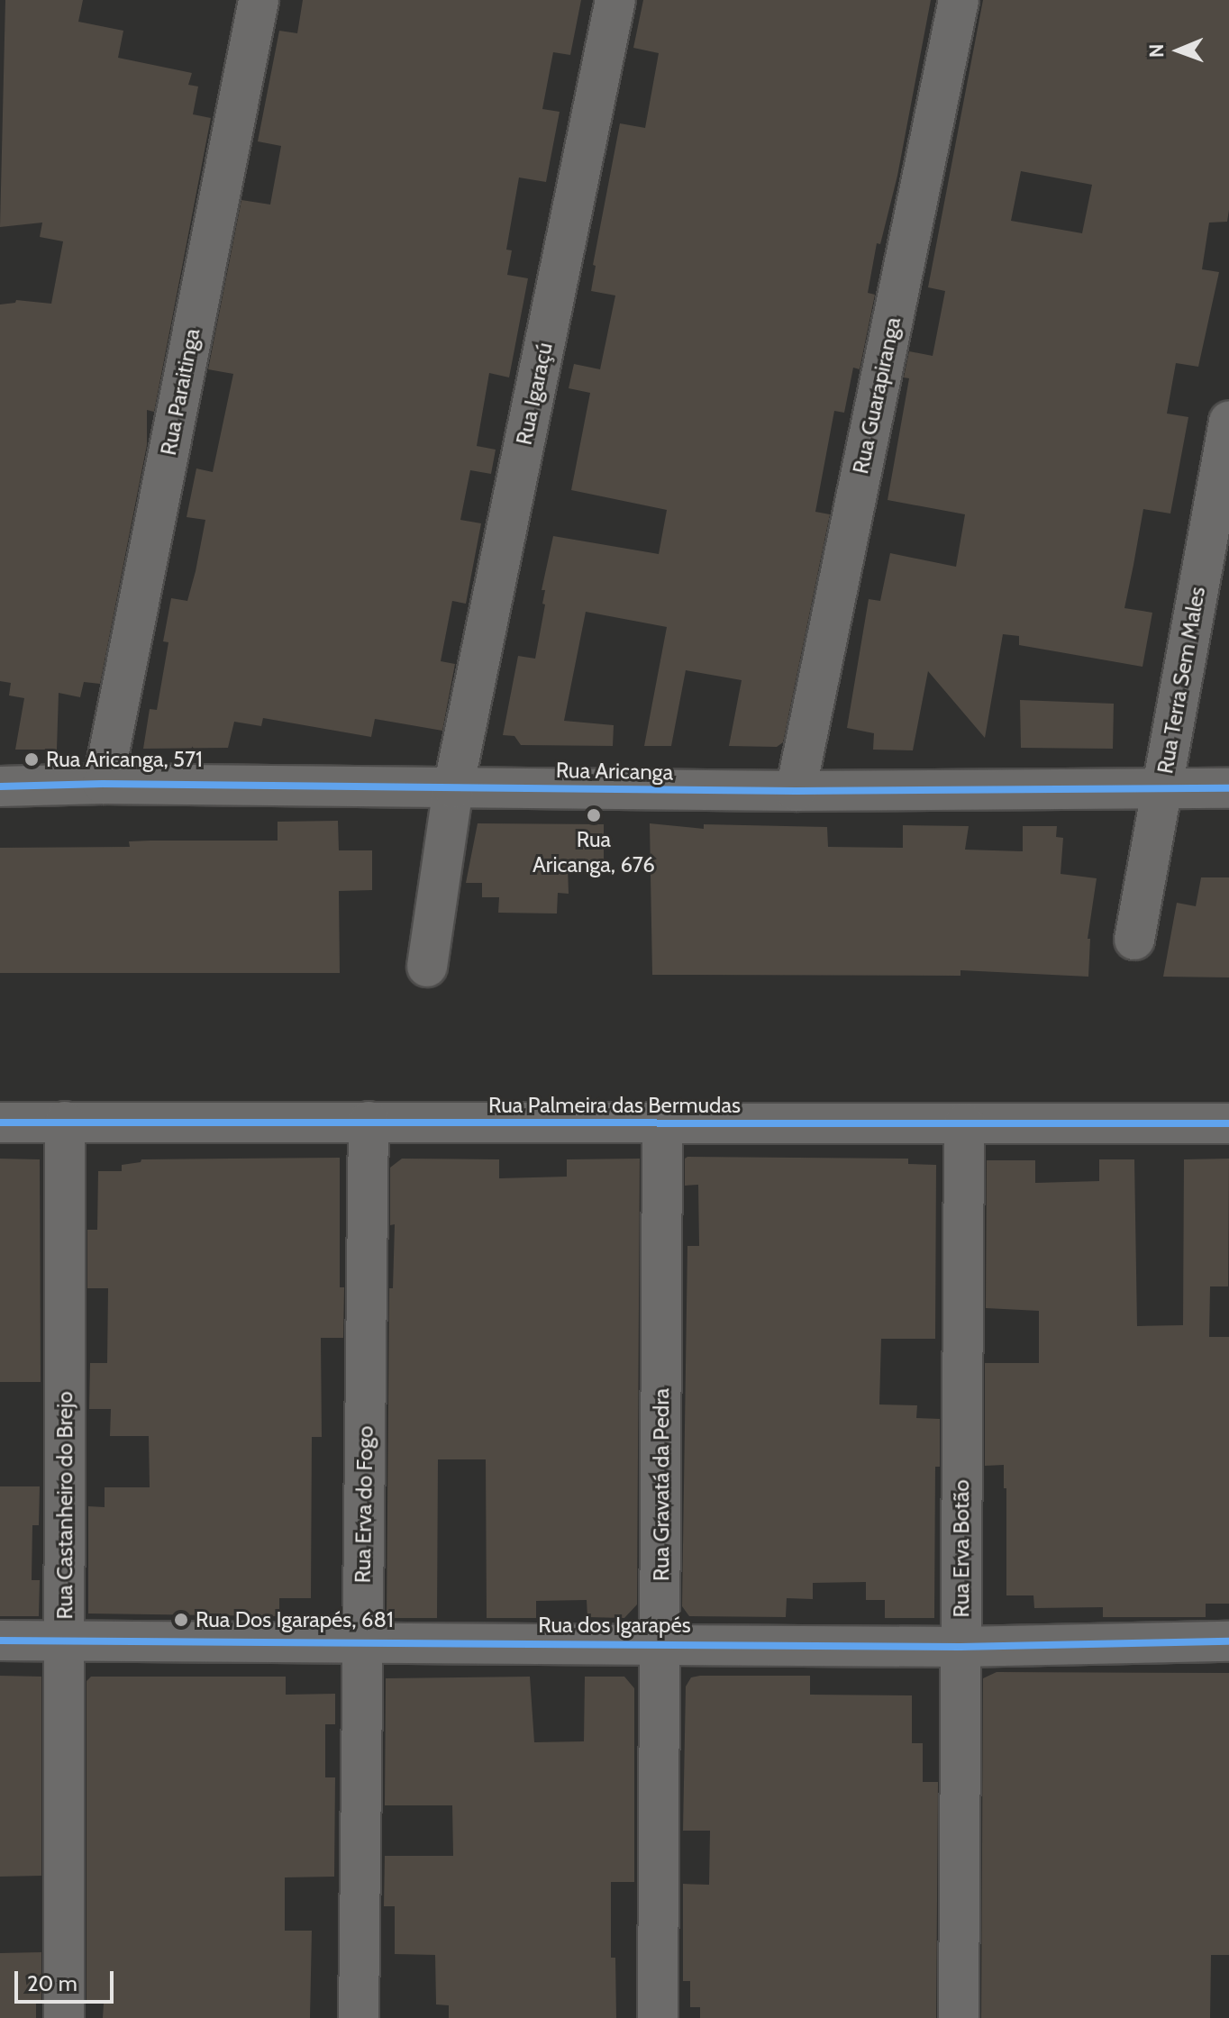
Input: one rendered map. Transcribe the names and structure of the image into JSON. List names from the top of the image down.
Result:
{
  "streets": {
    "street": [
      "Rua Paraitinga",
      "Rua Igaraçú",
      "Rua Guarapiranga",
      "Rua Terra Sem Males",
      "Rua Aricanga",
      "Rua Palmeira das Bermudas",
      "Rua Gravatá da Pedra",
      "Rua Erva do Fogo",
      "Rua Castanheiro do Brejo",
      "Rua Erva Botão",
      "Rua dos Igarapés"
    ]
  },
  "crossings": [
    ["Rua Paraitinga", "Rua Aricanga"],
    ["Rua Igaraçú", "Rua Aricanga"],
    ["Rua Guarapiranga", "Rua Aricanga"],
    ["Rua Terra Sem Males", "Rua Aricanga"],
    ["Rua Palmeira das Bermudas", "Rua Gravatá da Pedra"],
    ["Rua Palmeira das Bermudas", "Rua Erva do Fogo"],
    ["Rua Palmeira das Bermudas", "Rua Castanheiro do Brejo"],
    ["Rua Palmeira das Bermudas", "Rua Erva Botão"],
    ["Rua Gravatá da Pedra", "Rua dos Igarapés"],
    ["Rua Erva do Fogo", "Rua dos Igarapés"],
    ["Rua Castanheiro do Brejo", "Rua dos Igarapés"],
    ["Rua Erva Botão", "Rua dos Igarapés"]
  ],
  "places": ["Rua Aricanga, 571", "Rua Aricanga, 676", "Rua Dos Igarapés, 681"],
  "scale_bar": "20 m",
  "north": "left"
}
